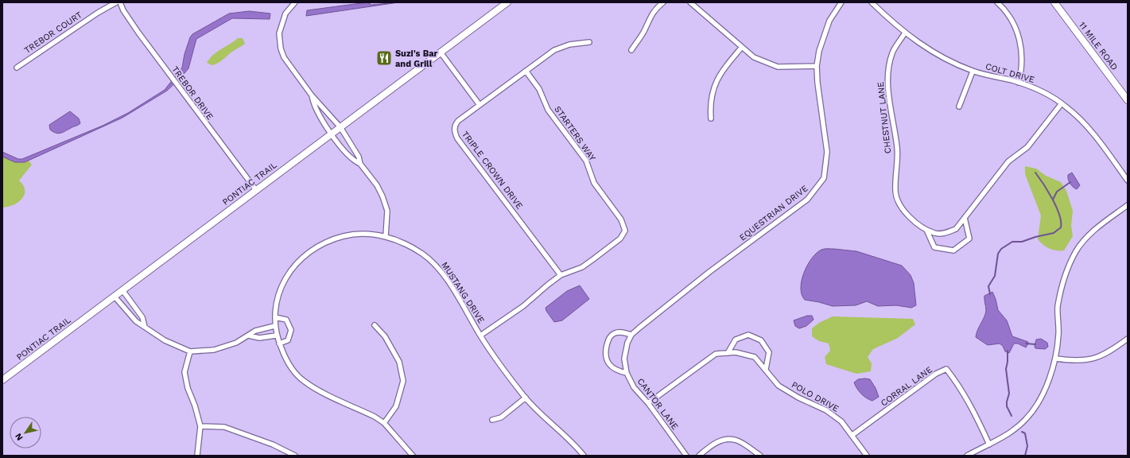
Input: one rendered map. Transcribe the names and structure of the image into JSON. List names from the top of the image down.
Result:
{
  "streets": {
    "main road": ["11 MILE ROAD", "PONTIAC TRAIL"],
    "street": [
      "TREBOR COURT",
      "COLT DRIVE",
      "TREBOR DRIVE",
      "CHESTNUT LANE",
      "STARTERS WAY",
      "TRIPLE CROWN DRIVE",
      "EQUESTRIAN DRIVE",
      "MUSTANG DRIVE",
      "CORRAL LANE",
      "POLO DRIVE",
      "CANTOR LANE"
    ]
  },
  "crossings": [
    ["COLT DRIVE", "CHESTNUT LANE"],
    ["TREBOR DRIVE", "PONTIAC TRAIL"],
    ["STARTERS WAY", "TRIPLE CROWN DRIVE"],
    ["STARTERS WAY", "MUSTANG DRIVE"],
    ["EQUESTRIAN DRIVE", "CANTOR LANE"],
    ["CORRAL LANE", "POLO DRIVE"],
    ["POLO DRIVE", "CANTOR LANE"]
  ],
  "places": {
    "restaurant": ["Suzi's Bar and Grill"]
  },
  "north": "bottom left"
}
